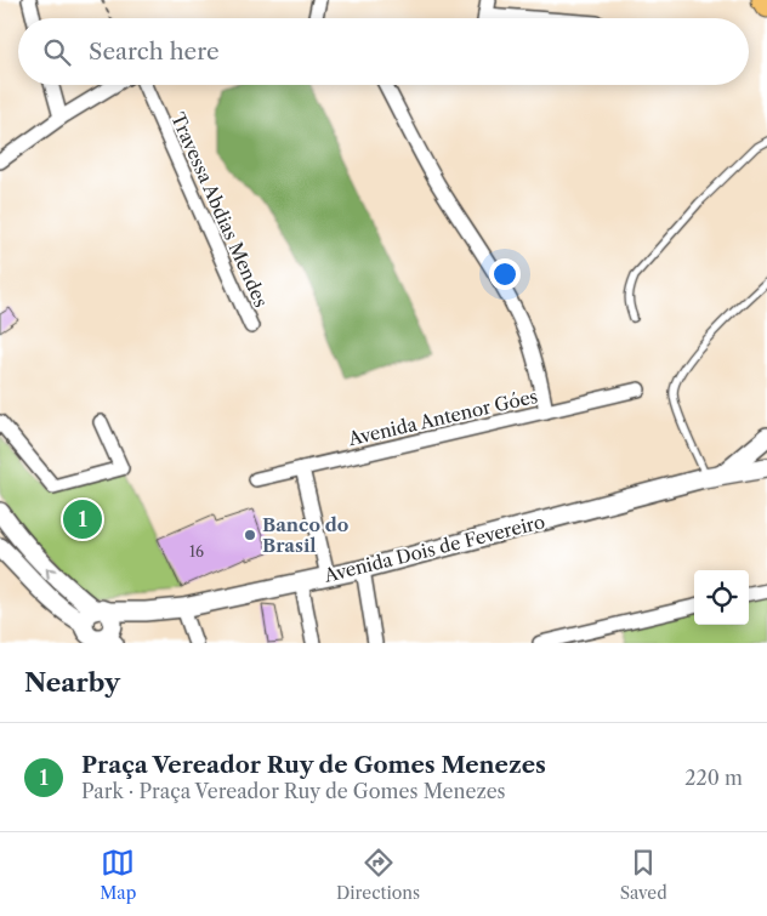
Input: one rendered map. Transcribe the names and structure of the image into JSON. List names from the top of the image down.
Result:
{
  "streets": {
    "street": ["Travessa Abdias Mendes", "Avenida Antenor Góes", "Avenida Dois de Fevereiro"]
  },
  "places": ["Banco do Brasil"],
  "house_numbers": ["16"],
  "page": {
    "search": "Search here",
    "pins": "1",
    "heading": "Nearby",
    "list": [
      {
        "mark": "1",
        "name": "Praça Vereador Ruy de Gomes Menezes",
        "note": "Park · Praça Vereador Ruy de Gomes Menezes",
        "value": "220 m"
      }
    ],
    "nav": ["Map", "Directions", "Saved"]
  }
}
